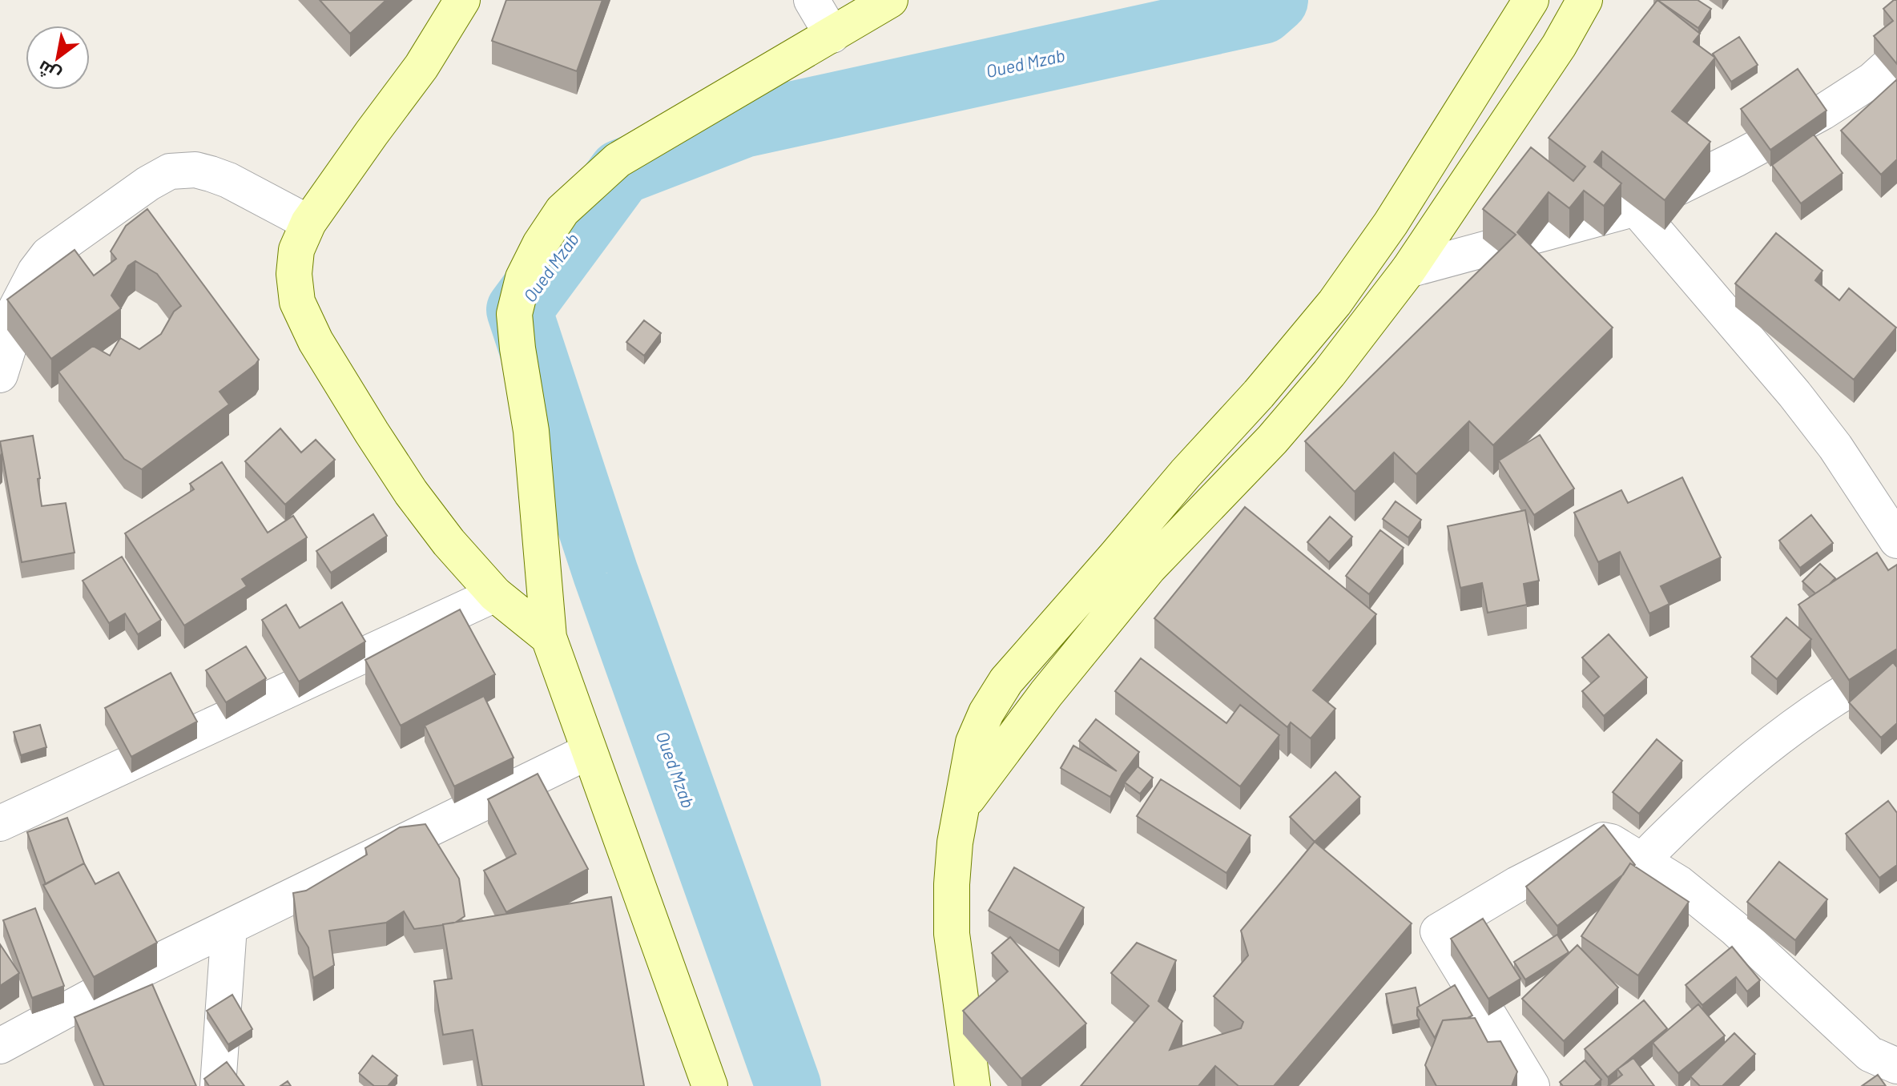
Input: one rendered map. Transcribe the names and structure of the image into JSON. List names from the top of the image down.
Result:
{
  "water": ["Oued Mzab"],
  "north": "bottom left"
}
